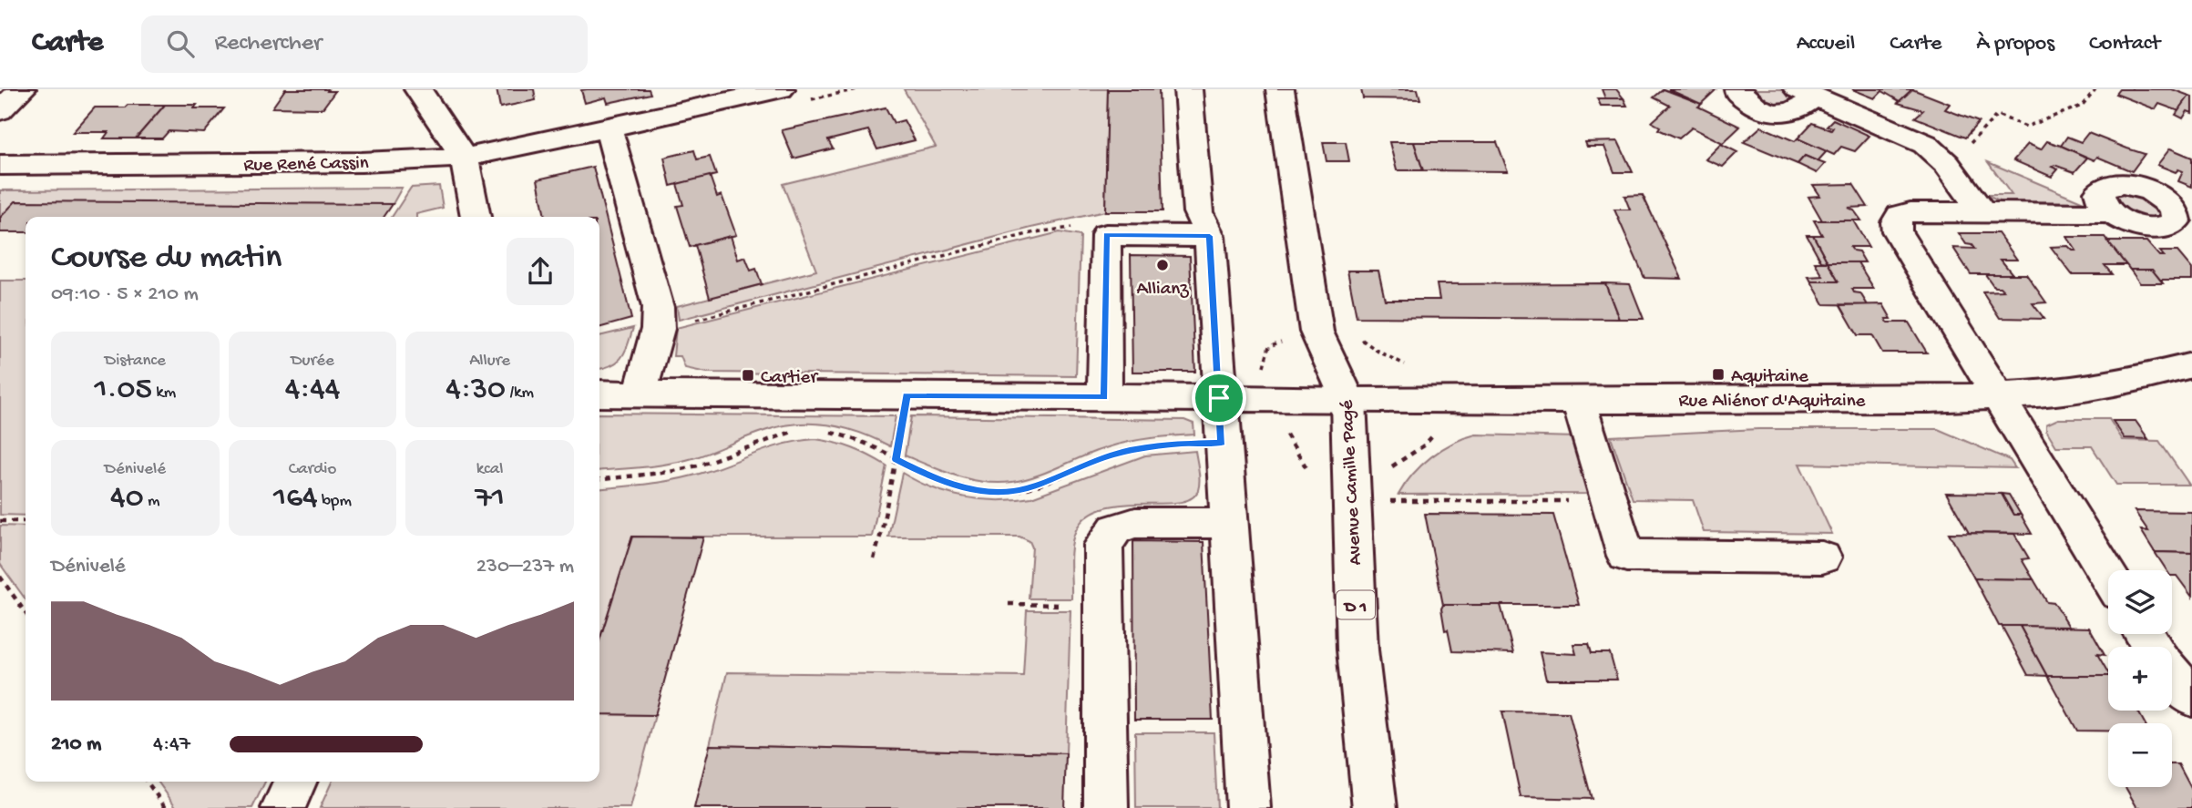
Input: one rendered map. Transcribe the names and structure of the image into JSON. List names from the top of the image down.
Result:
{
  "streets": {
    "street": [
      "Rue René Cassin",
      "Rue Aliénor d'Aquitaine",
      "Avenue Camille Pagé",
      "D 1"
    ]
  },
  "crossings": [
    ["Rue Aliénor d'Aquitaine", "Avenue Camille Pagé"]
  ],
  "places": {
    "other": ["Allianz"],
    "transit": ["Aquitaine", "Cartier"]
  },
  "page": {
    "header": "Carte",
    "search": "Rechercher",
    "nav": [
      "Accueil",
      "Carte",
      "À propos",
      "Contact"
    ],
    "heading": ["Course du matin", "09:10 · 5 × 210 m"],
    "stats": [
      ["Distance", "1.05 km"],
      ["Durée", "4:44"],
      ["Allure", "4:30 /km"],
      ["Dénivelé", "40 m"],
      ["Cardio", "164 bpm"],
      ["kcal", "71"]
    ],
    "chart": ["Dénivelé", "230–237 m"],
    "map_buttons": ["+", "−"],
    "list": [
      {
        "name": "210 m",
        "note": "4:47"
      }
    ]
  }
}
